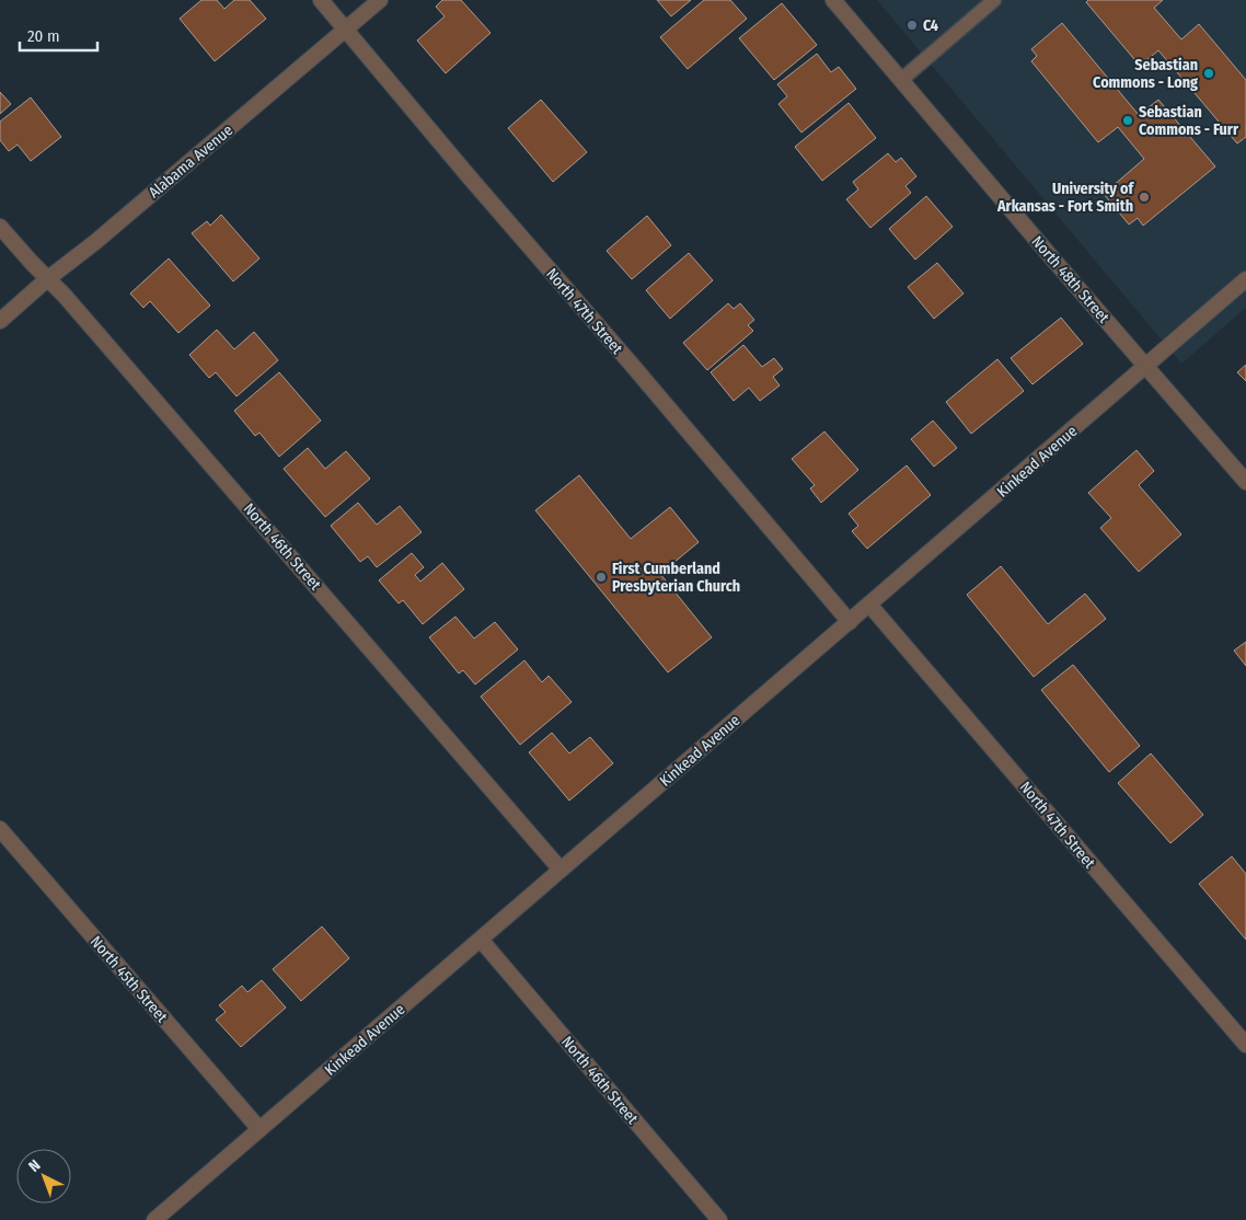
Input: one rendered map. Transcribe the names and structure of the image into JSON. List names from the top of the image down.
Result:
{
  "streets": {
    "street": [
      "Alabama Avenue",
      "North 48th Street",
      "North 47th Street",
      "Kinkead Avenue",
      "North 46th Street",
      "North 45th Street"
    ]
  },
  "crossings": [
    ["Alabama Avenue", "North 47th Street"],
    ["Alabama Avenue", "North 46th Street"],
    ["North 48th Street", "Kinkead Avenue"],
    ["North 47th Street", "Kinkead Avenue"],
    ["Kinkead Avenue", "North 46th Street"],
    ["Kinkead Avenue", "North 45th Street"]
  ],
  "places": [
    "C4",
    "Sebastian Commons - Long",
    "Sebastian Commons - Furr",
    "University of Arkansas - Fort Smith",
    "First Cumberland Presbyterian Church"
  ],
  "scale_bar": "20 m",
  "north": "top left"
}
